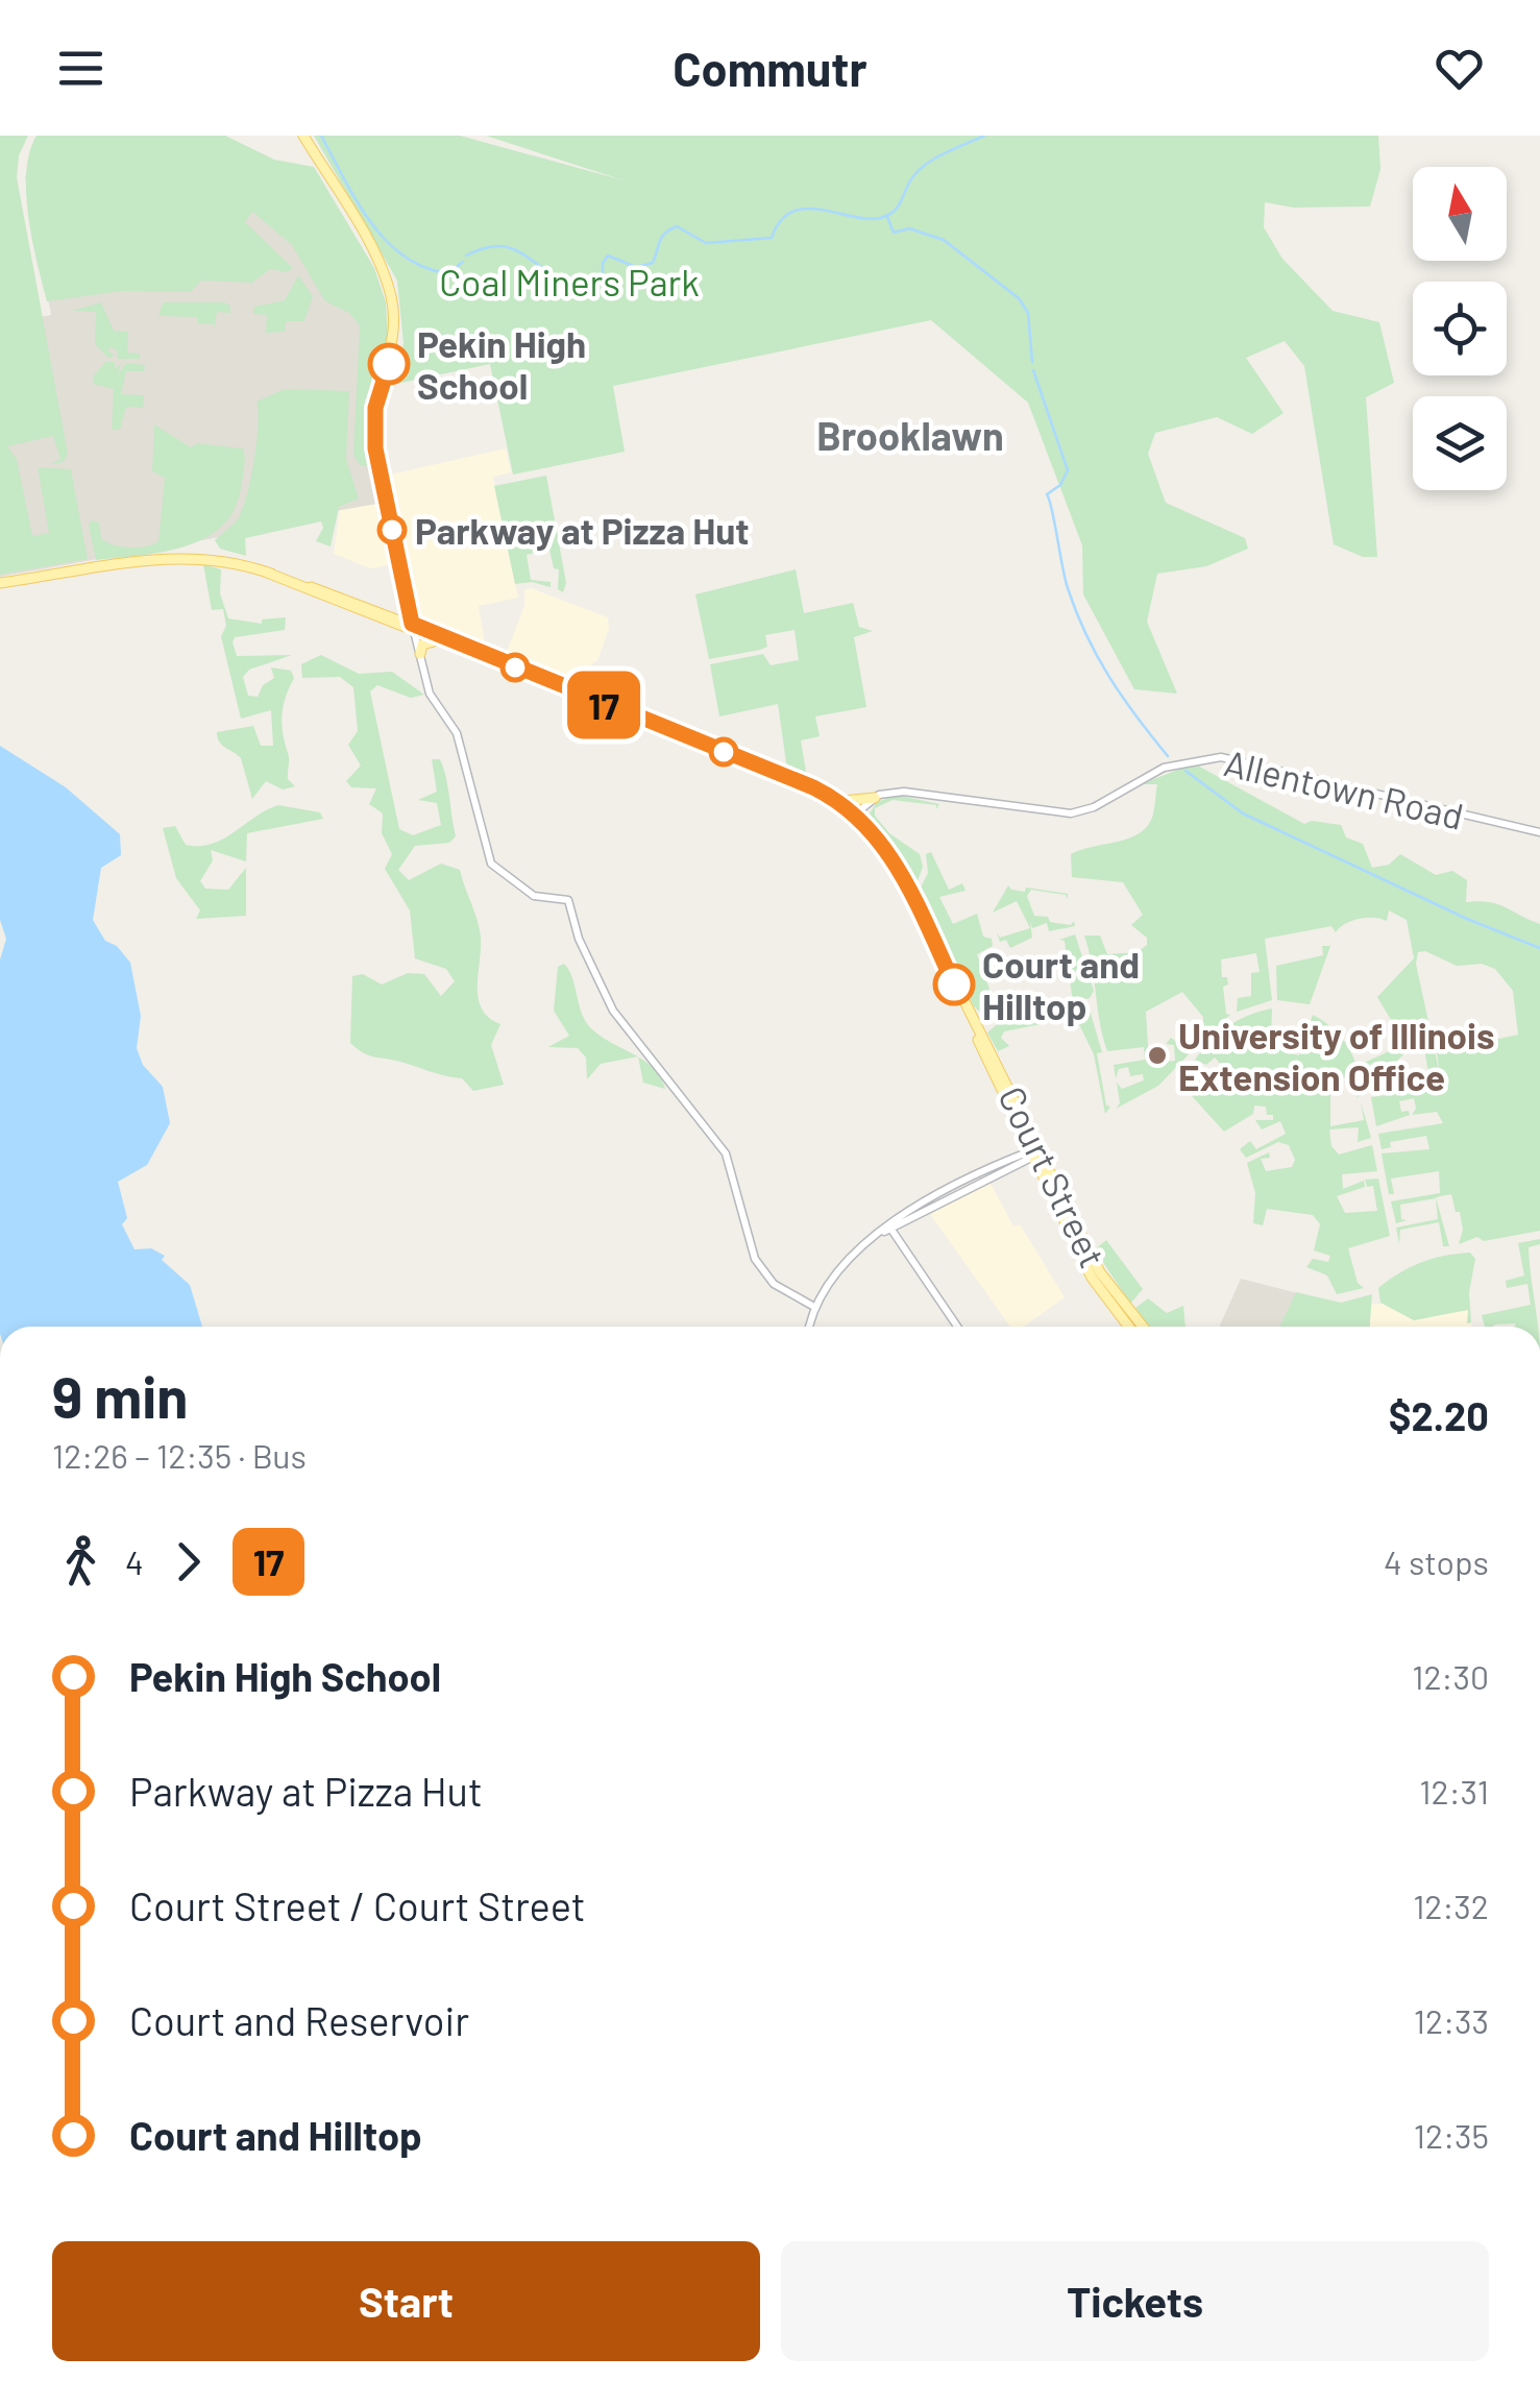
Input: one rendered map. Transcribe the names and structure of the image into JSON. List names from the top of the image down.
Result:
{
  "streets": {
    "main road": ["Court Street"],
    "street": ["Allentown Road"]
  },
  "districts": ["Brooklawn"],
  "parks": ["Coal Miners Park"],
  "places": [
    "Pekin High School",
    "Parkway at Pizza Hut",
    "Court and Hilltop",
    "University of Illinois Extension Office"
  ],
  "lines": ["bus line 17"],
  "north": "top",
  "page": {
    "header": "Commutr",
    "on_map": "17",
    "heading": ["9 min", "12:26 – 12:35 · Bus", "$2.20"],
    "legs": ["4", "17", "4 stops"],
    "list": [
      {
        "name": "Pekin High School",
        "value": "12:30"
      },
      {
        "name": "Parkway at Pizza Hut",
        "value": "12:31"
      },
      {
        "name": "Court Street / Court Street",
        "value": "12:32"
      },
      {
        "name": "Court and Reservoir",
        "value": "12:33"
      },
      {
        "name": "Court and Hilltop",
        "value": "12:35"
      }
    ],
    "buttons": ["Start", "Tickets"]
  }
}
